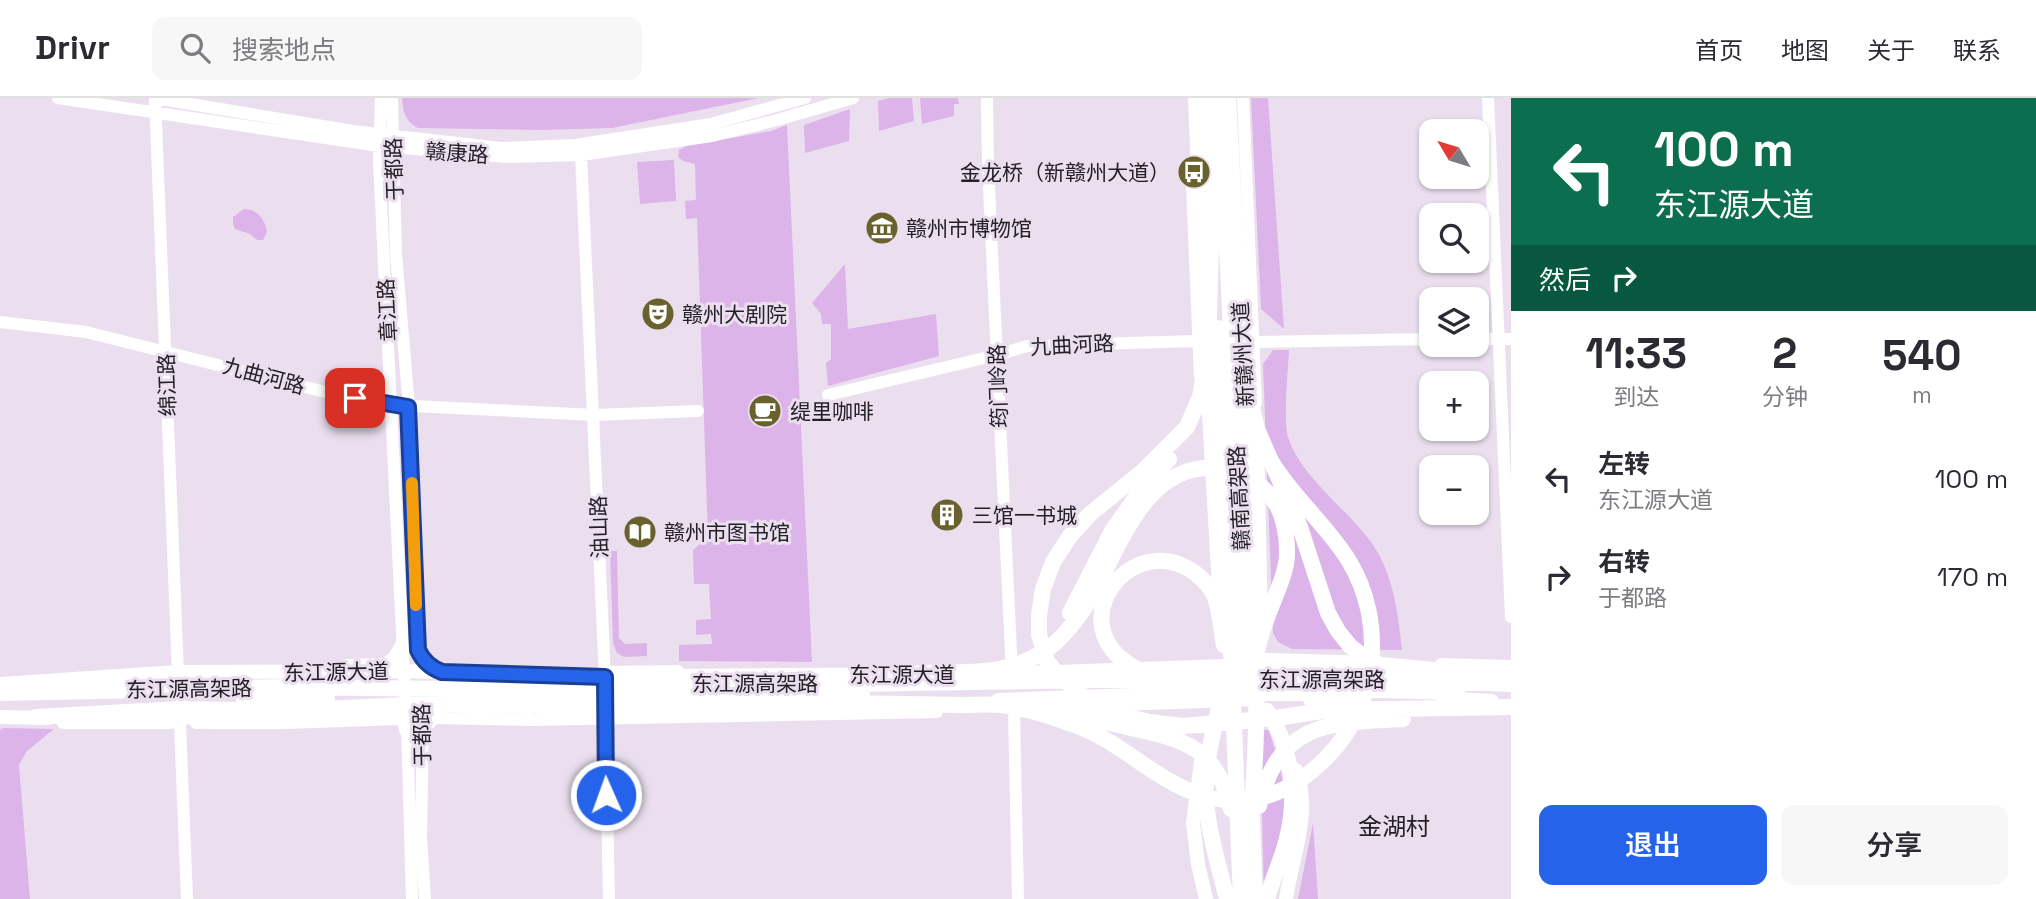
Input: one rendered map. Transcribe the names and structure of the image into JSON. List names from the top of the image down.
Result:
{
  "streets": {
    "highway": ["赣南高架路", "东江源高架路"],
    "main road": ["新赣州大道", "东江源大道"],
    "street": [
      "赣康路",
      "于都路",
      "章江路",
      "九曲河路",
      "绵江路",
      "筠门岭路",
      "油山路"
    ]
  },
  "crossings": [
    ["赣康路", "于都路"],
    ["赣康路", "章江路"],
    ["赣康路", "绵江路"],
    ["赣康路", "油山路"],
    ["于都路", "章江路"],
    ["于都路", "九曲河路"],
    ["于都路", "东江源大道"],
    ["章江路", "九曲河路"],
    ["章江路", "东江源大道"],
    ["九曲河路", "绵江路"],
    ["九曲河路", "筠门岭路"],
    ["九曲河路", "油山路"],
    ["新赣州大道", "东江源大道"],
    ["新赣州大道", "东江源高架路"],
    ["绵江路", "东江源大道"],
    ["筠门岭路", "东江源大道"],
    ["油山路", "东江源大道"],
    ["东江源大道", "东江源高架路"]
  ],
  "districts": ["金湖村"],
  "places": {
    "bus stop": ["金龙桥（新赣州大道）"],
    "museum": ["赣州市博物馆"],
    "theatre": ["赣州大剧院"],
    "cafe": ["缇里咖啡"],
    "building": ["三馆一书城"],
    "library": ["赣州市图书馆"]
  },
  "north": "top left",
  "page": {
    "header": "Drivr",
    "search": "搜索地点",
    "nav": [
      "首页",
      "地图",
      "关于",
      "联系"
    ],
    "turn": ["100 m", "东江源大道"],
    "map_buttons": ["+", "−"],
    "then": "然后",
    "eta": [
      "11:33",
      "到达",
      "2",
      "分钟",
      "540",
      "m"
    ],
    "list": [
      {
        "name": "左转",
        "note": "东江源大道",
        "value": "100 m"
      },
      {
        "name": "右转",
        "note": "于都路",
        "value": "170 m"
      }
    ],
    "buttons": ["退出", "分享"]
  }
}
